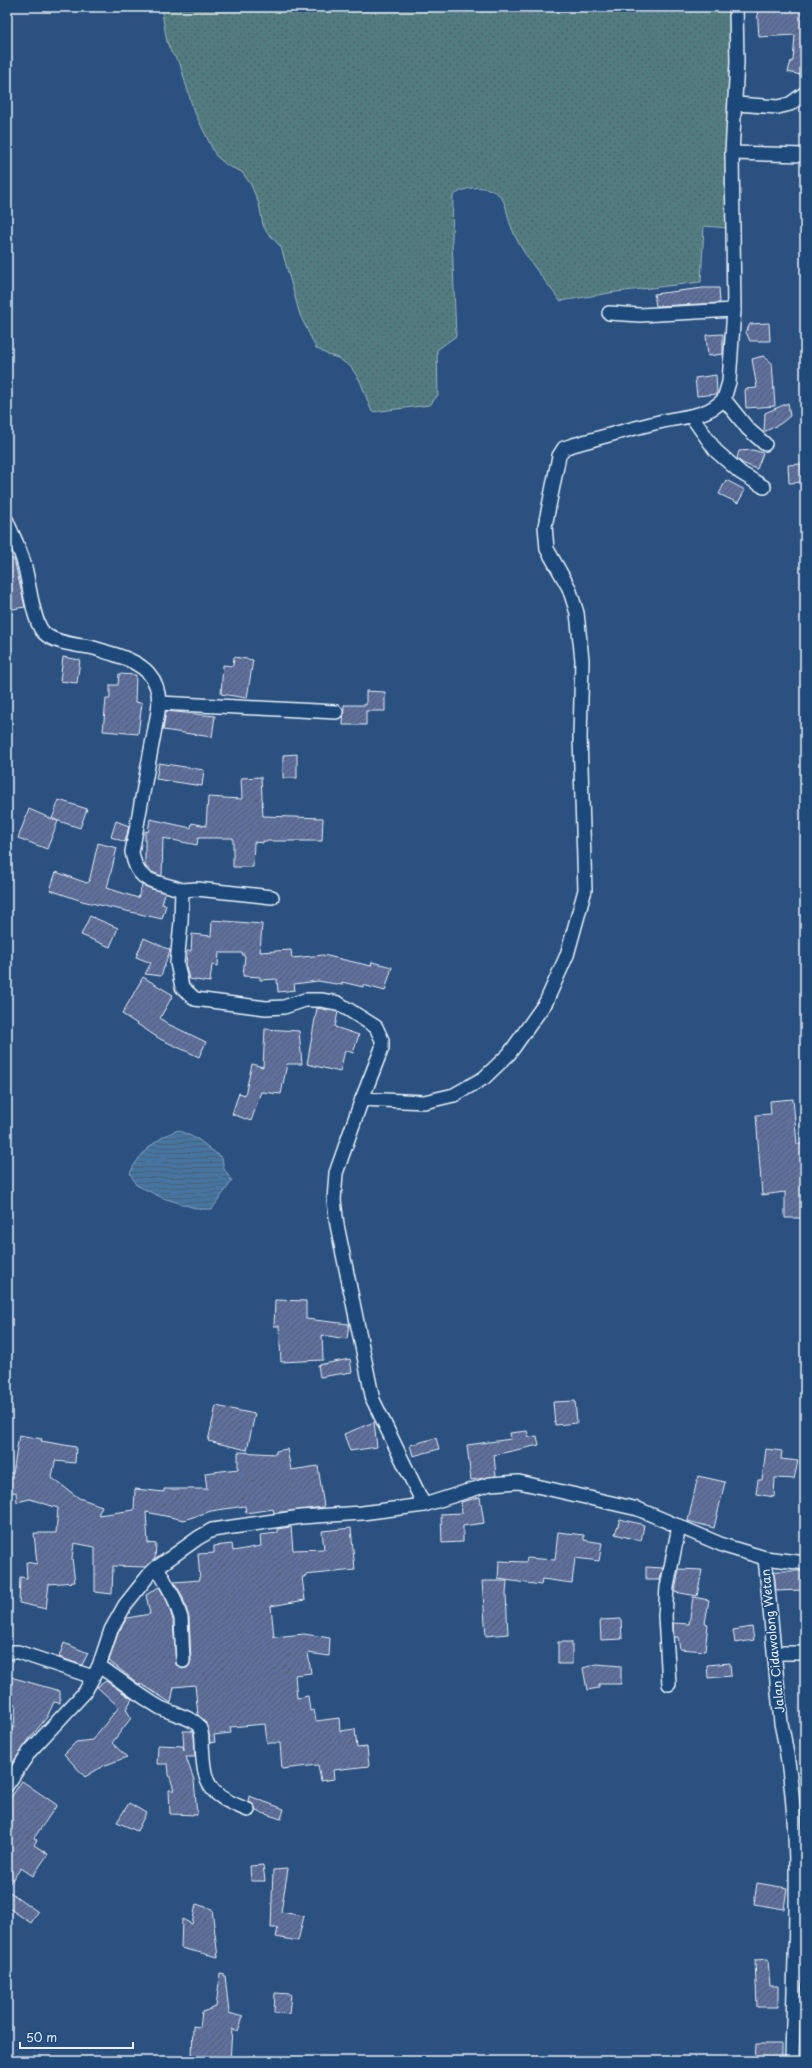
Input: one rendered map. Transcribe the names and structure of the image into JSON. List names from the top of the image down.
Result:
{
  "streets": {
    "street": ["Jalan Cidawolong Wetan"]
  },
  "scale_bar": "50 m"
}
